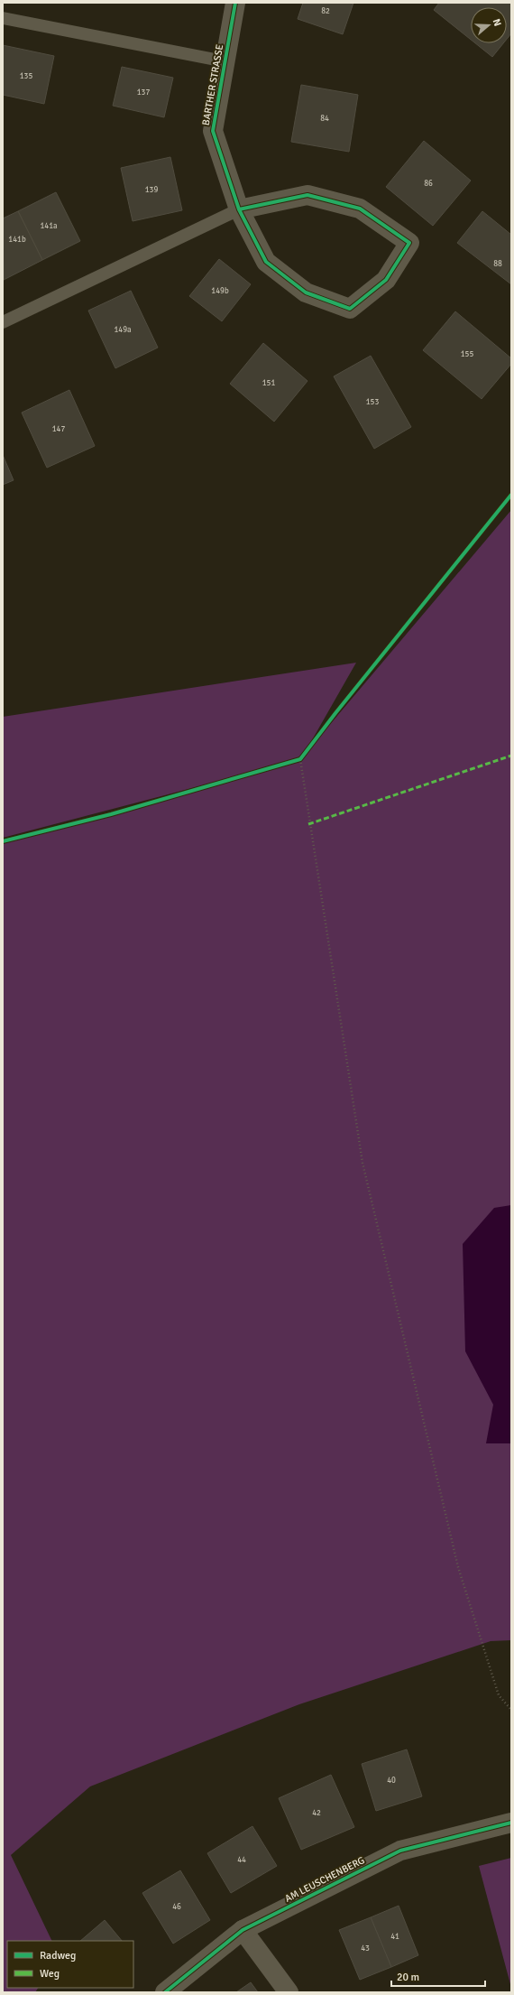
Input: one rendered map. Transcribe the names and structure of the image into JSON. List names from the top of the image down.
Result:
{
  "streets": {
    "street": ["BARTHER STRASSE", "AM LEUSCHENBERG"]
  },
  "house_numbers": [
    "82",
    "135",
    "137",
    "84",
    "86",
    "139",
    "141a",
    "141b",
    "88",
    "149b",
    "149a",
    "155",
    "151",
    "153",
    "147",
    "40",
    "42",
    "44",
    "46",
    "41",
    "43"
  ],
  "legend": ["Radweg", "Weg"],
  "scale_bar": "20 m",
  "north": "right"
}
